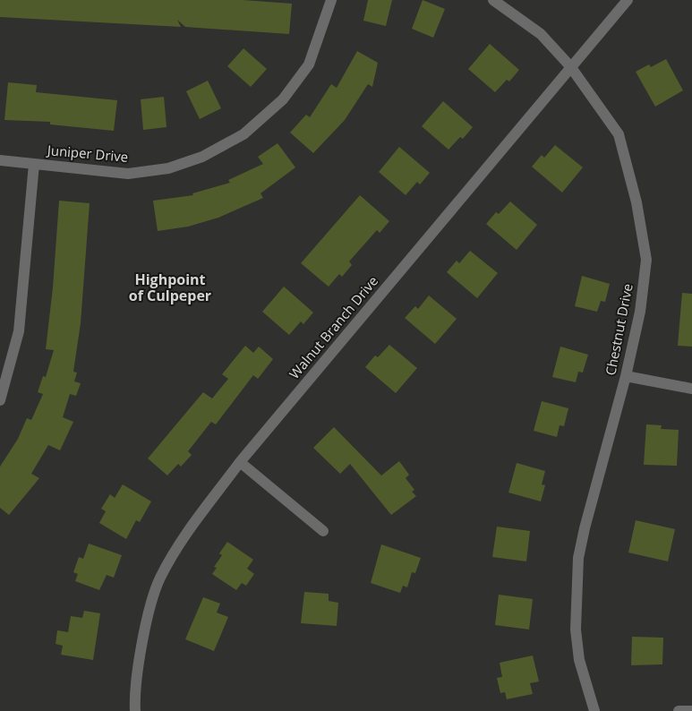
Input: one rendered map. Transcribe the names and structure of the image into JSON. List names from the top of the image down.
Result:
{
  "streets": {
    "street": ["Juniper Drive", "Walnut Branch Drive", "Chestnut Drive"]
  },
  "crossings": [
    ["Walnut Branch Drive", "Chestnut Drive"]
  ],
  "districts": ["Highpoint of Culpeper"]
}
